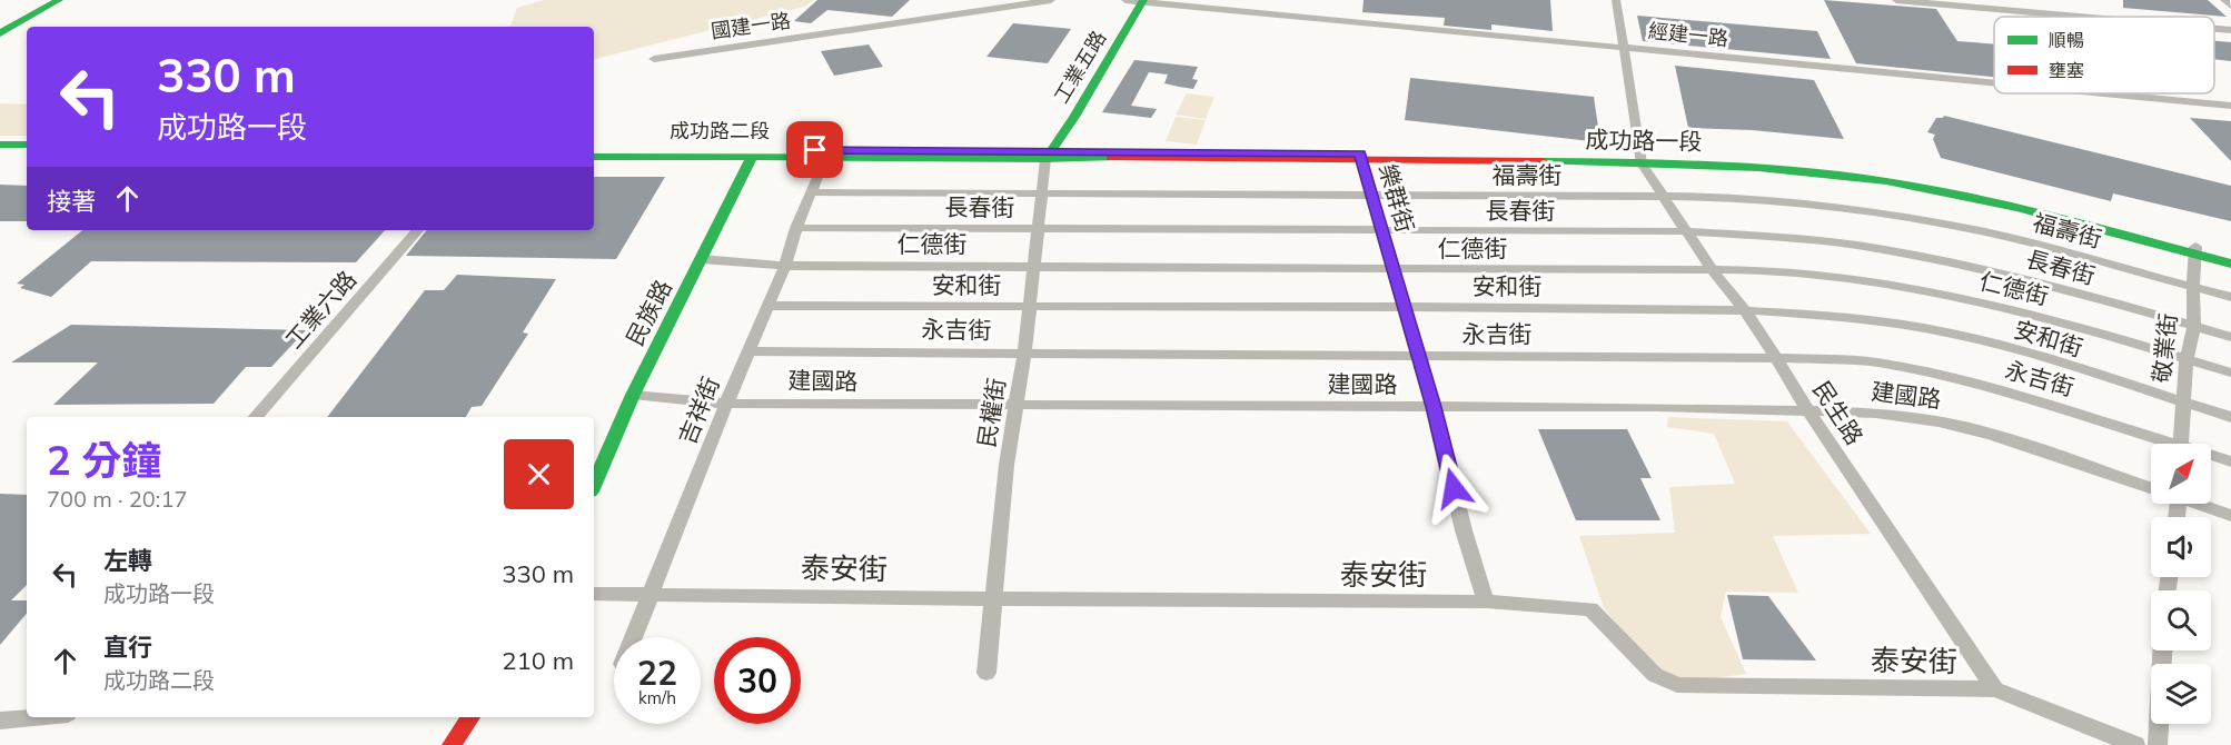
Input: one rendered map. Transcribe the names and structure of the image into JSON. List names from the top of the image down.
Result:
{
  "streets": {
    "street": [
      "國建一路",
      "經建一路",
      "工業五路",
      "成功路二段",
      "成功路一段",
      "福壽街",
      "樂群街",
      "長春街",
      "仁德街",
      "安和街",
      "工業六路",
      "民族路",
      "永吉街",
      "敬業街",
      "建國路",
      "吉祥街",
      "民權街",
      "民生路",
      "泰安街"
    ]
  },
  "crossings": [
    ["經建一路", "工業五路"],
    ["工業五路", "成功路二段"],
    ["工業五路", "成功路一段"],
    ["工業五路", "民權街"],
    ["成功路二段", "成功路一段"],
    ["成功路二段", "民族路"],
    ["成功路二段", "民權街"],
    ["成功路一段", "樂群街"],
    ["成功路一段", "敬業街"],
    ["成功路一段", "民權街"],
    ["成功路一段", "民生路"],
    ["福壽街", "樂群街"],
    ["福壽街", "敬業街"],
    ["福壽街", "吉祥街"],
    ["福壽街", "民權街"],
    ["福壽街", "民生路"],
    ["樂群街", "長春街"],
    ["樂群街", "仁德街"],
    ["樂群街", "安和街"],
    ["樂群街", "永吉街"],
    ["樂群街", "建國路"],
    ["樂群街", "泰安街"],
    ["長春街", "敬業街"],
    ["長春街", "吉祥街"],
    ["長春街", "民權街"],
    ["長春街", "民生路"],
    ["仁德街", "民族路"],
    ["仁德街", "敬業街"],
    ["仁德街", "吉祥街"],
    ["仁德街", "民權街"],
    ["仁德街", "民生路"],
    ["安和街", "敬業街"],
    ["安和街", "吉祥街"],
    ["安和街", "民權街"],
    ["安和街", "民生路"],
    ["民族路", "建國路"],
    ["永吉街", "吉祥街"],
    ["永吉街", "民權街"],
    ["永吉街", "民生路"],
    ["建國路", "吉祥街"],
    ["建國路", "民權街"],
    ["建國路", "民生路"],
    ["吉祥街", "泰安街"],
    ["民權街", "泰安街"],
    ["民生路", "泰安街"]
  ],
  "legend": ["順暢", "壅塞"],
  "north": "top right",
  "page": {
    "turn": ["330 m", "成功路一段"],
    "then": "接著",
    "heading": ["2 分鐘", "700 m · 20:17"],
    "list": [
      {
        "name": "左轉",
        "note": "成功路一段",
        "value": "330 m"
      },
      {
        "name": "直行",
        "note": "成功路二段",
        "value": "210 m"
      }
    ],
    "speed": "22 km/h",
    "limit": "30"
  }
}
